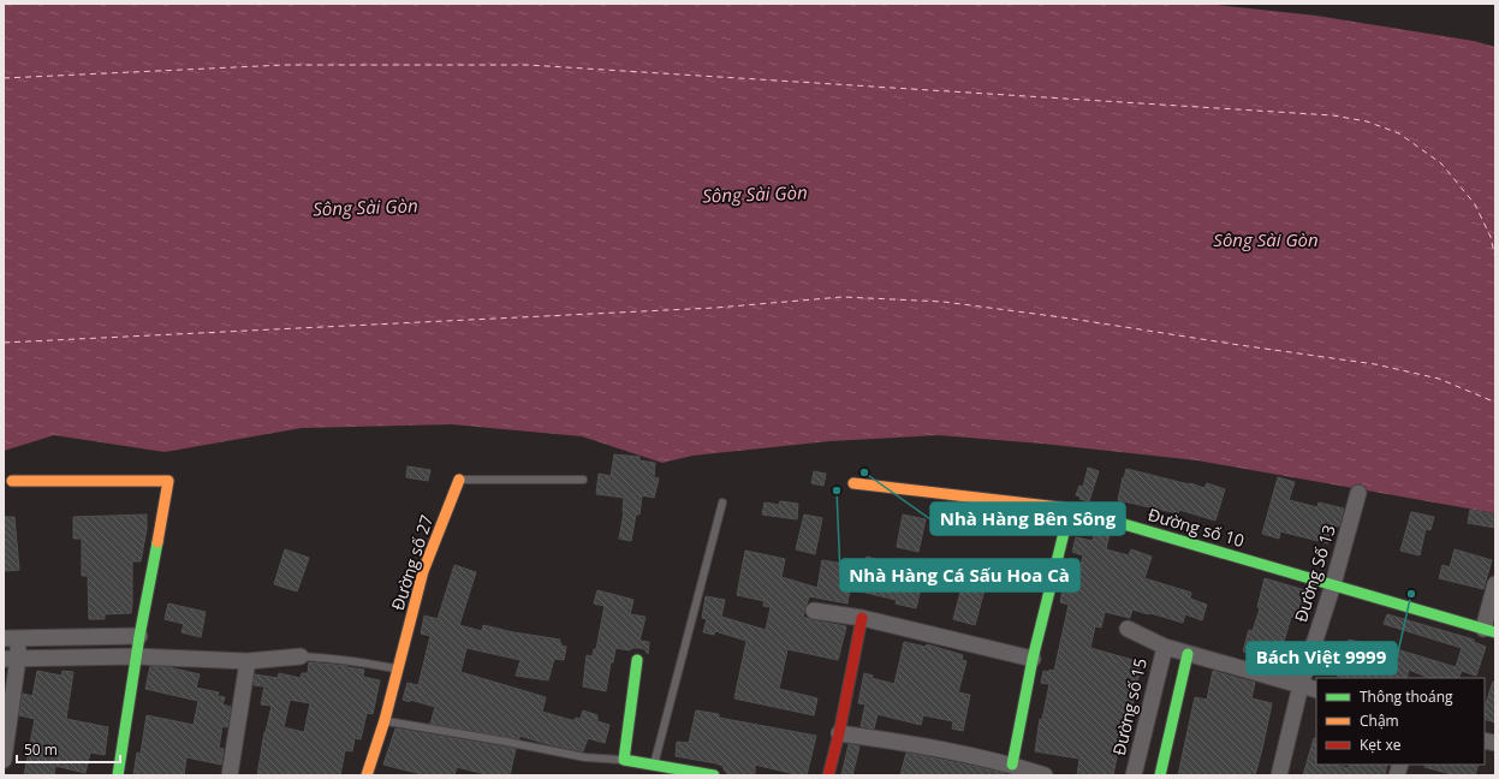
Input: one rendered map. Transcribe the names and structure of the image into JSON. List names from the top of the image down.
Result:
{
  "streets": {
    "street": [
      "Đường số 10",
      "Đường số 27",
      "Đường Số 13",
      "Đường số 15"
    ]
  },
  "crossings": [
    ["Đường số 10", "Đường Số 13"]
  ],
  "water": ["Sông Sài Gòn"],
  "places": ["Nhà Hàng Bên Sông", "Nhà Hàng Cá Sấu Hoa Cà", "Bách Việt 9999"],
  "legend": ["Thông thoáng", "Chậm", "Kẹt xe"],
  "scale_bar": "50 m"
}
